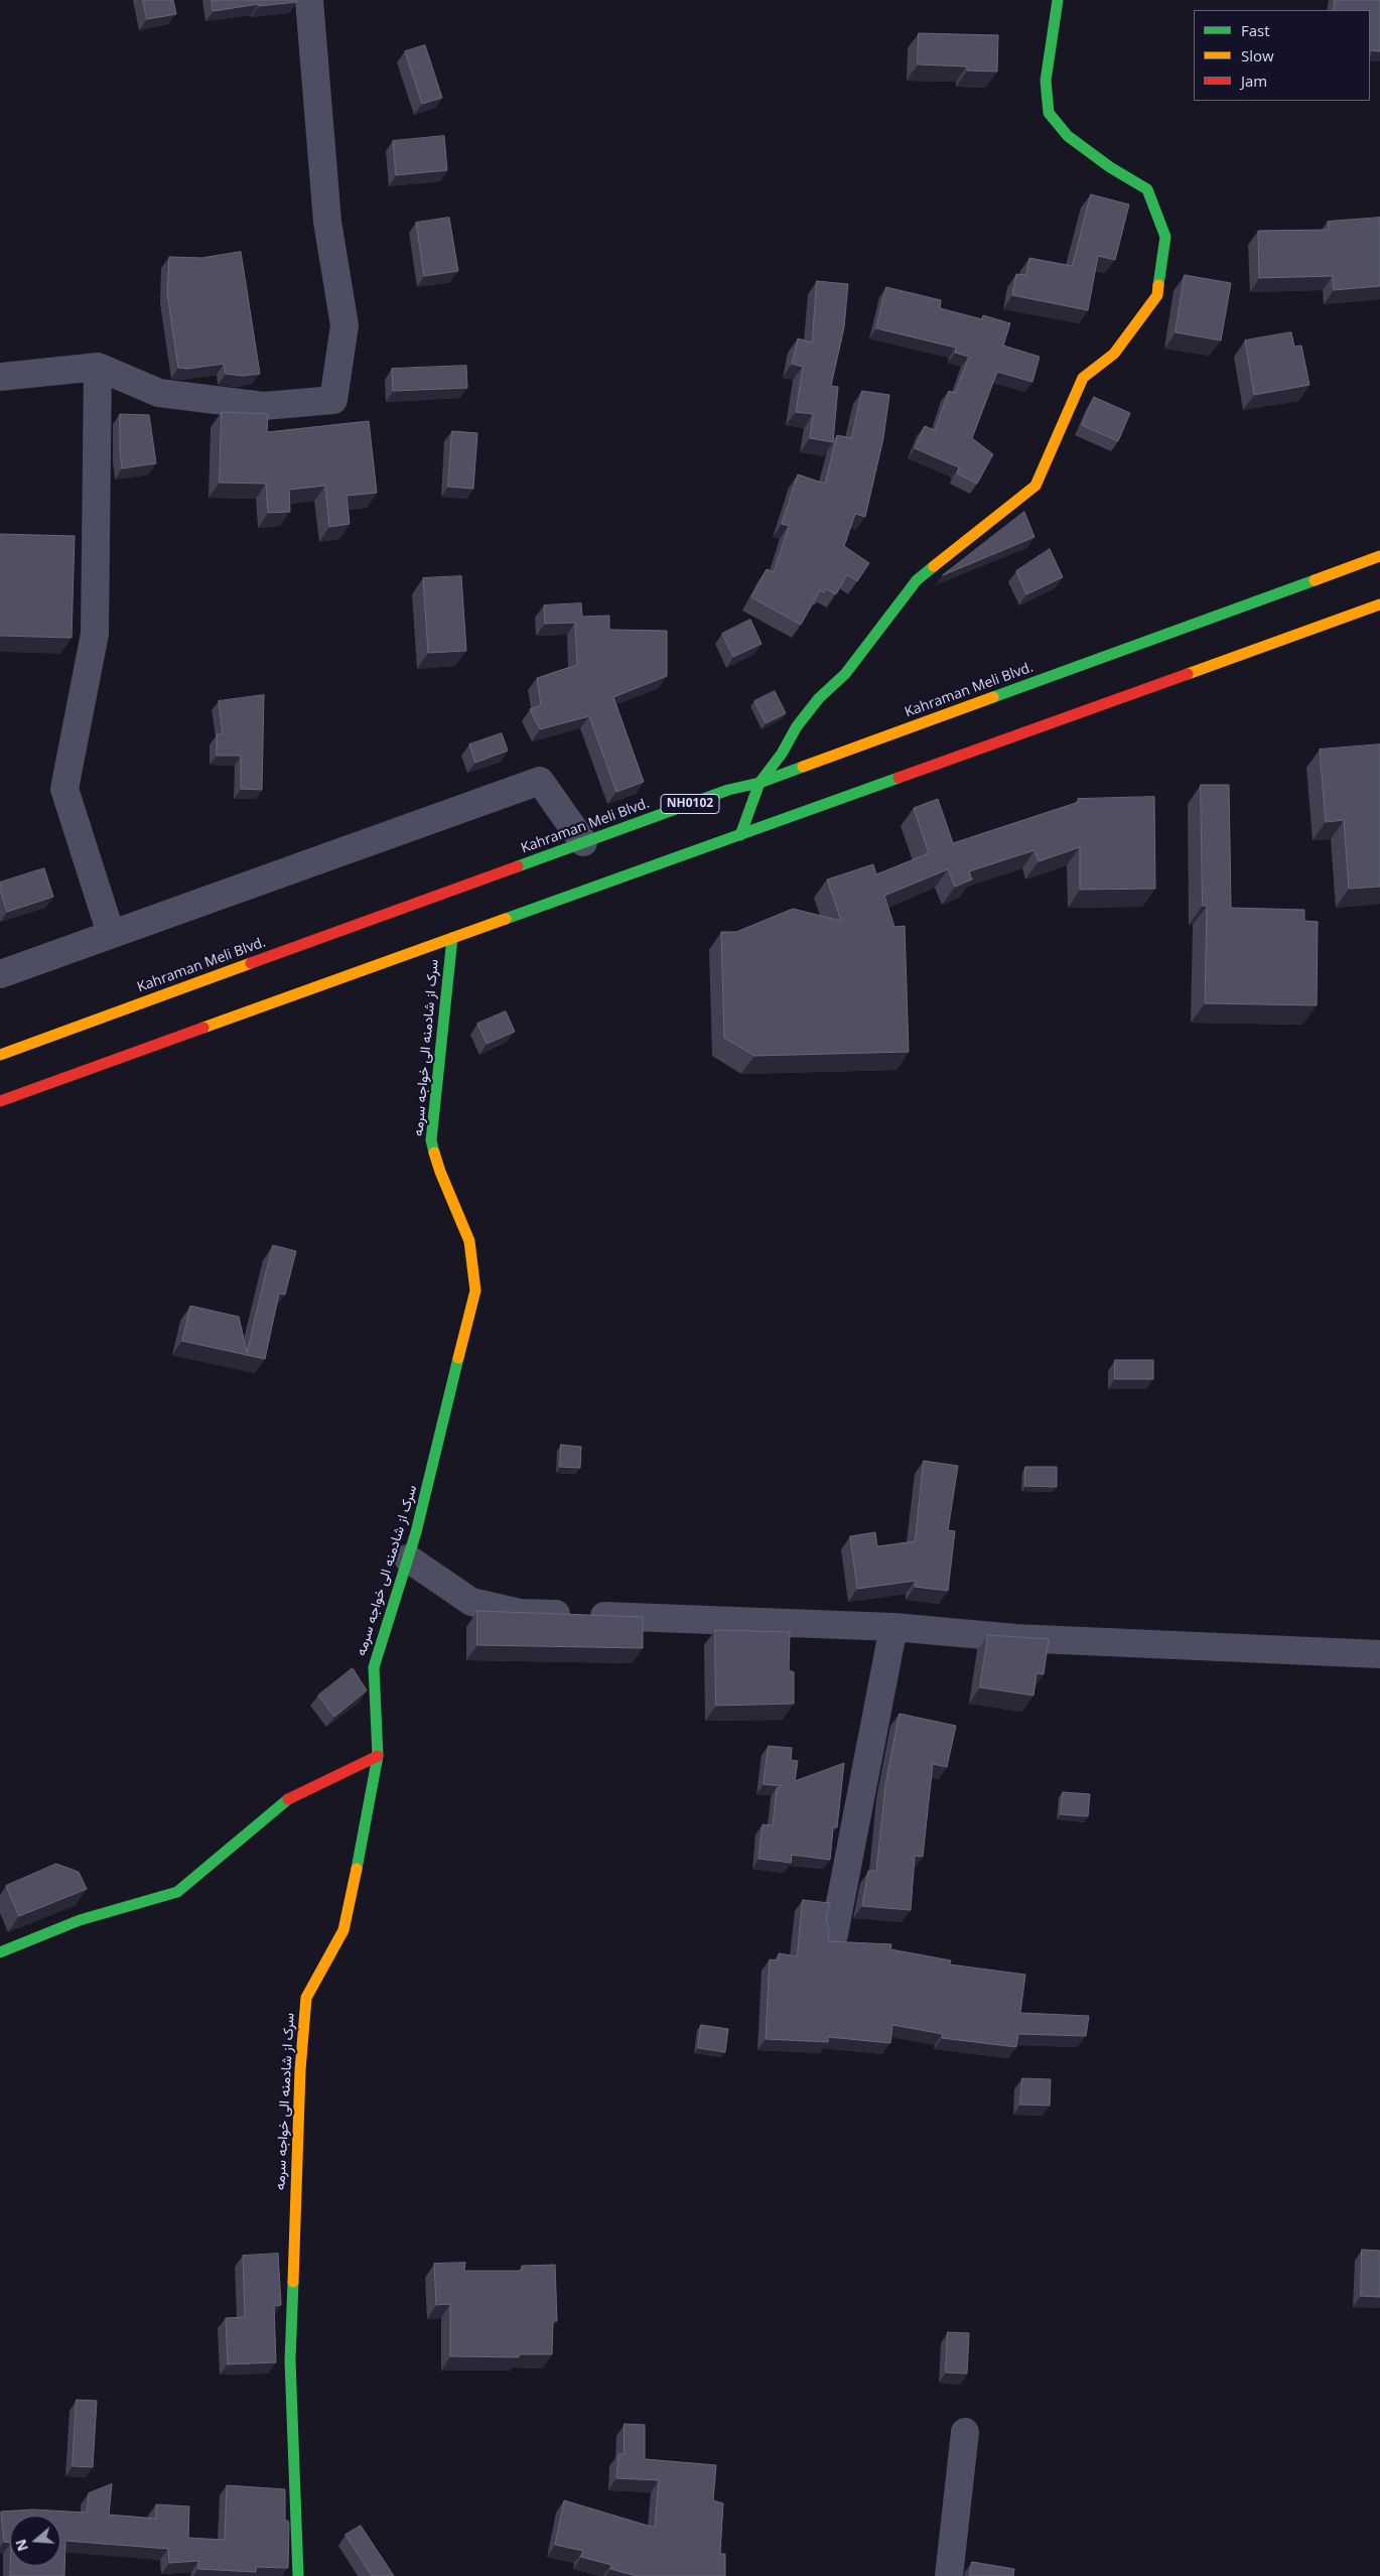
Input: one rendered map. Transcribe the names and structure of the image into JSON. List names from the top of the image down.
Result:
{
  "streets": {
    "main road": ["Kahraman Meli Blvd.", "NH0102", "سرک از شادمنه الی خواجه سرمه"]
  },
  "legend": ["Fast", "Slow", "Jam"],
  "north": "left"
}
